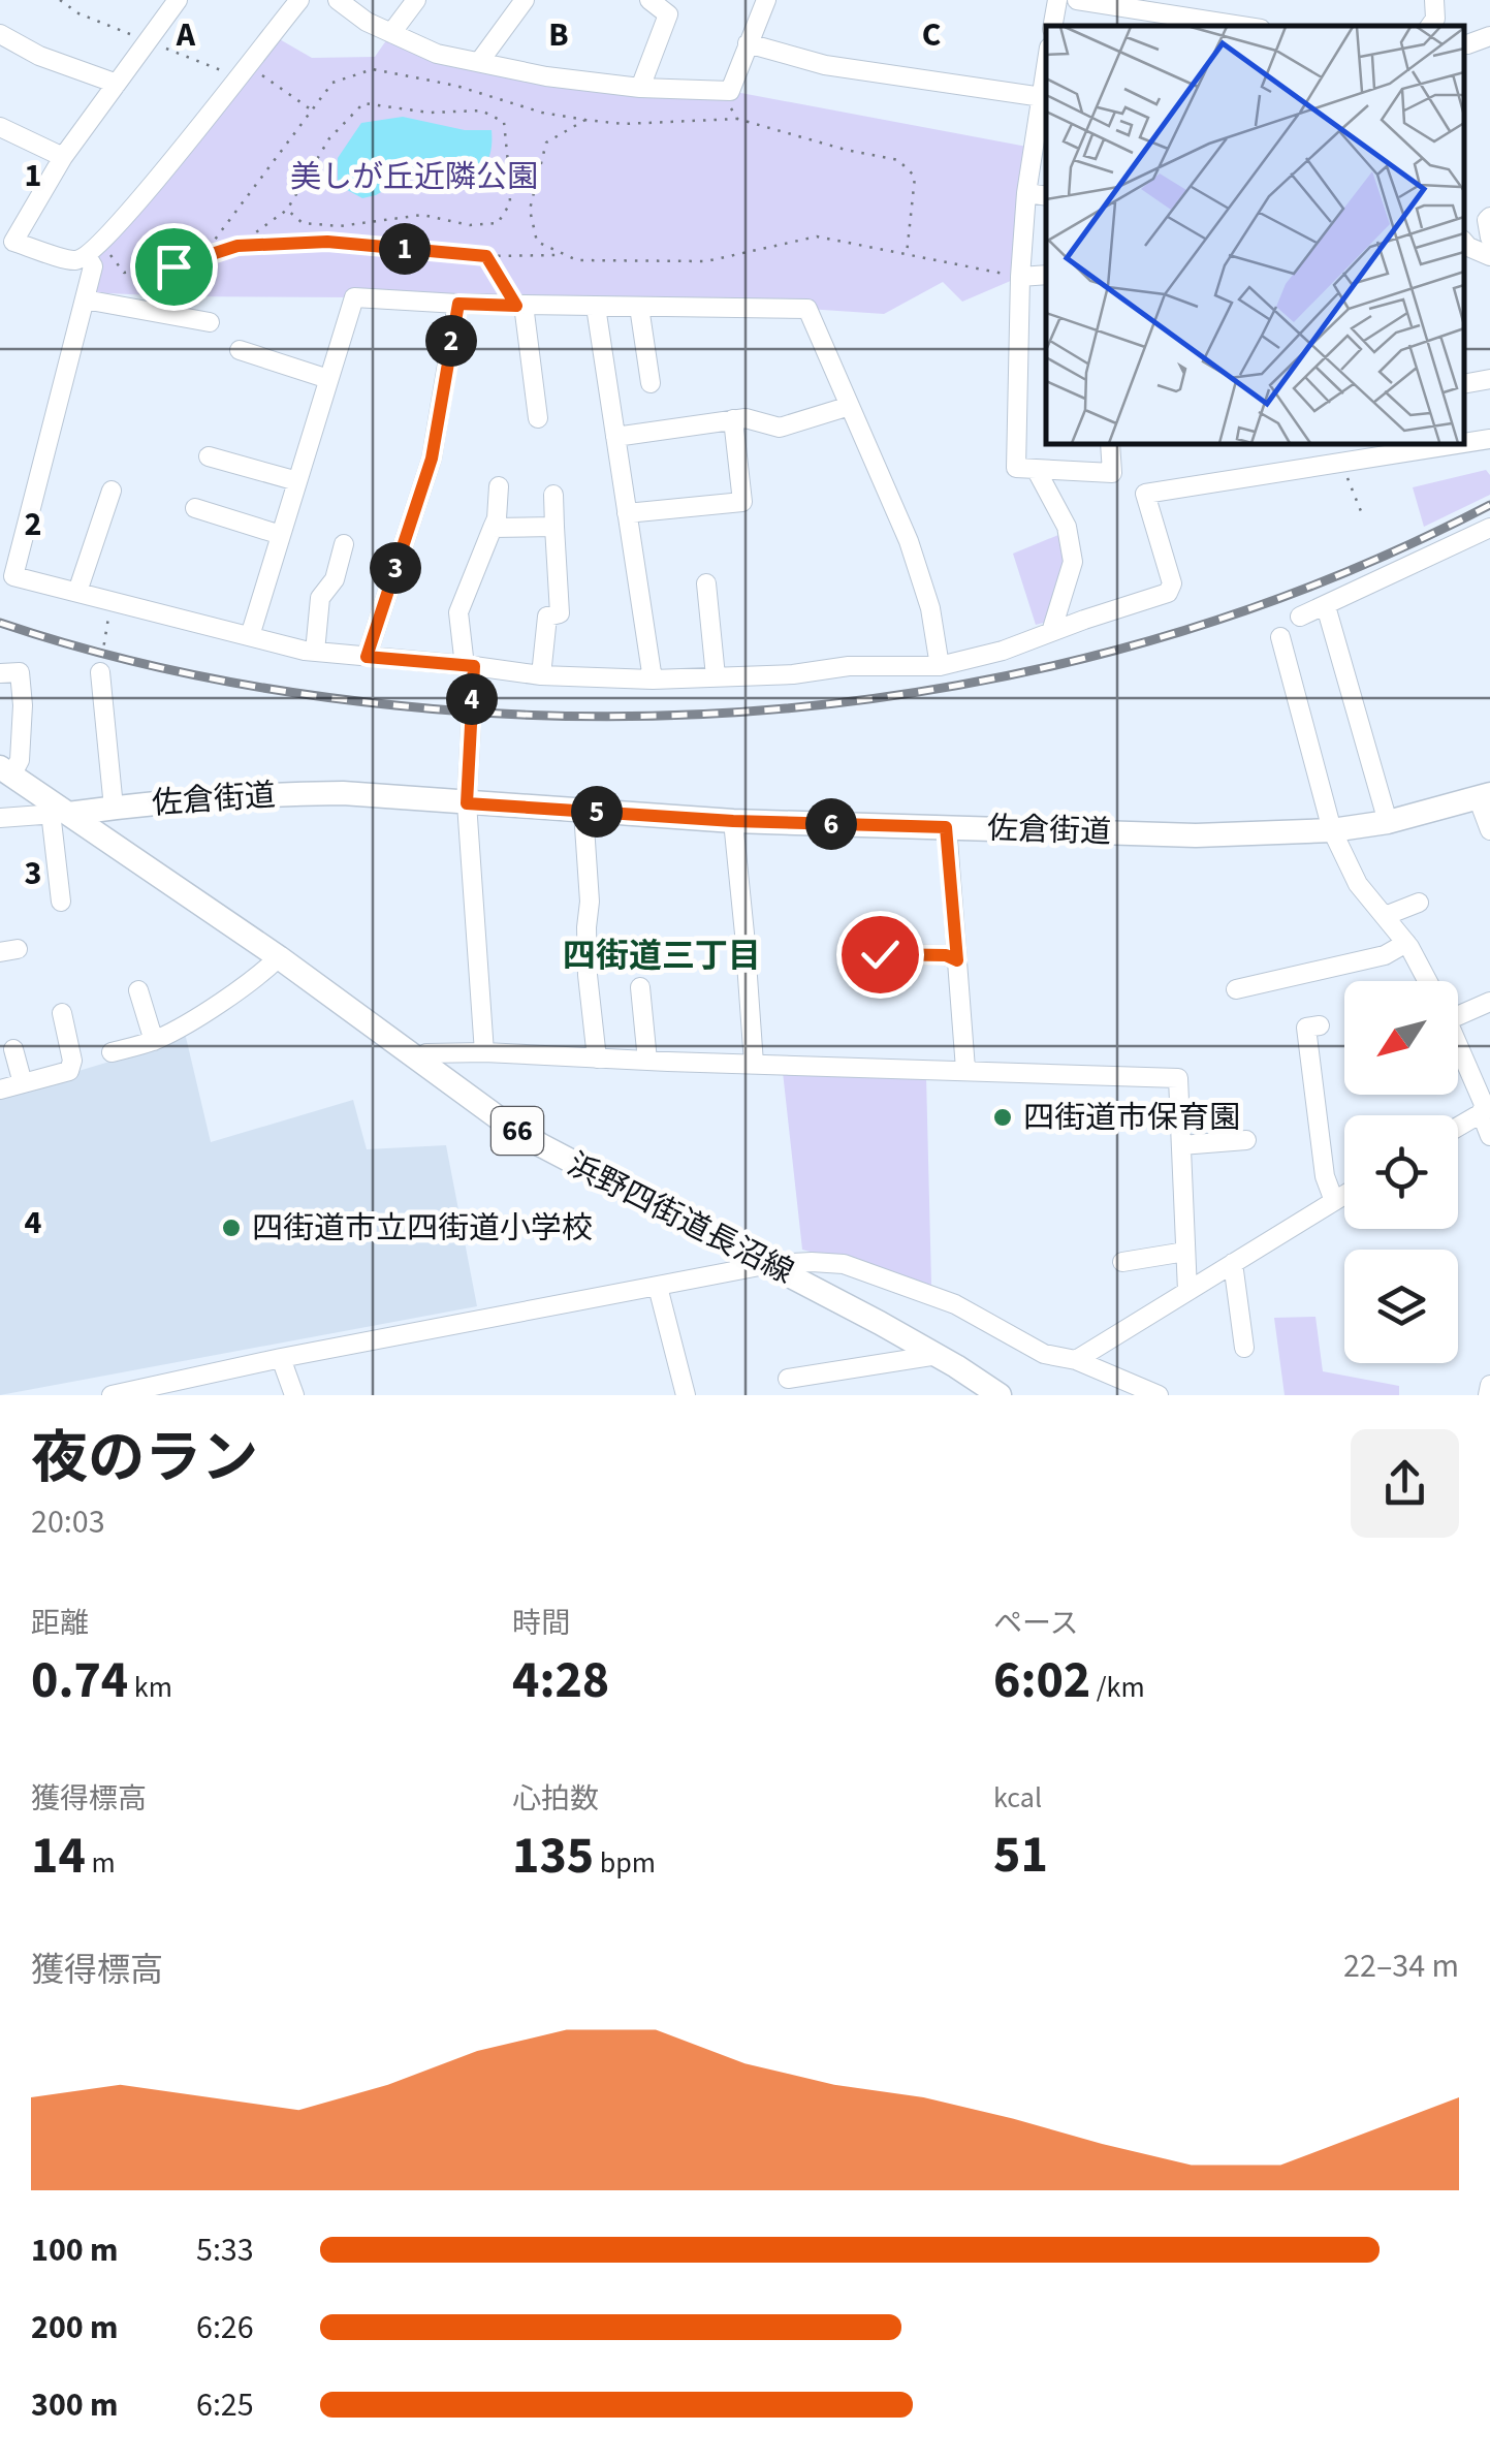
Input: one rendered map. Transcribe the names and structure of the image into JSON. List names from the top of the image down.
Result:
{
  "streets": {
    "main road": ["佐倉街道", "66", "浜野四街道長沼線"]
  },
  "crossings": [
    ["佐倉街道", "浜野四街道長沼線"]
  ],
  "districts": ["四街道三丁目"],
  "parks": ["美しが丘近隣公園"],
  "places": ["四街道市保育園", "四街道市立四街道小学校"],
  "north": "bottom left",
  "page": {
    "pins": [
      "1",
      "2",
      "3",
      "4",
      "5",
      "6"
    ],
    "heading": ["夜のラン", "20:03"],
    "stats": [
      ["距離", "0.74 km"],
      ["時間", "4:28"],
      ["ペース", "6:02 /km"],
      ["獲得標高", "14 m"],
      ["心拍数", "135 bpm"],
      ["kcal", "51"]
    ],
    "chart": ["獲得標高", "22–34 m"],
    "list": [
      {
        "name": "100 m",
        "note": "5:33"
      },
      {
        "name": "200 m",
        "note": "6:26"
      },
      {
        "name": "300 m",
        "note": "6:25"
      }
    ]
  },
  "grid": {
    "columns": ["A", "B", "C"],
    "rows": [
      "1",
      "2",
      "3",
      "4"
    ]
  }
}
